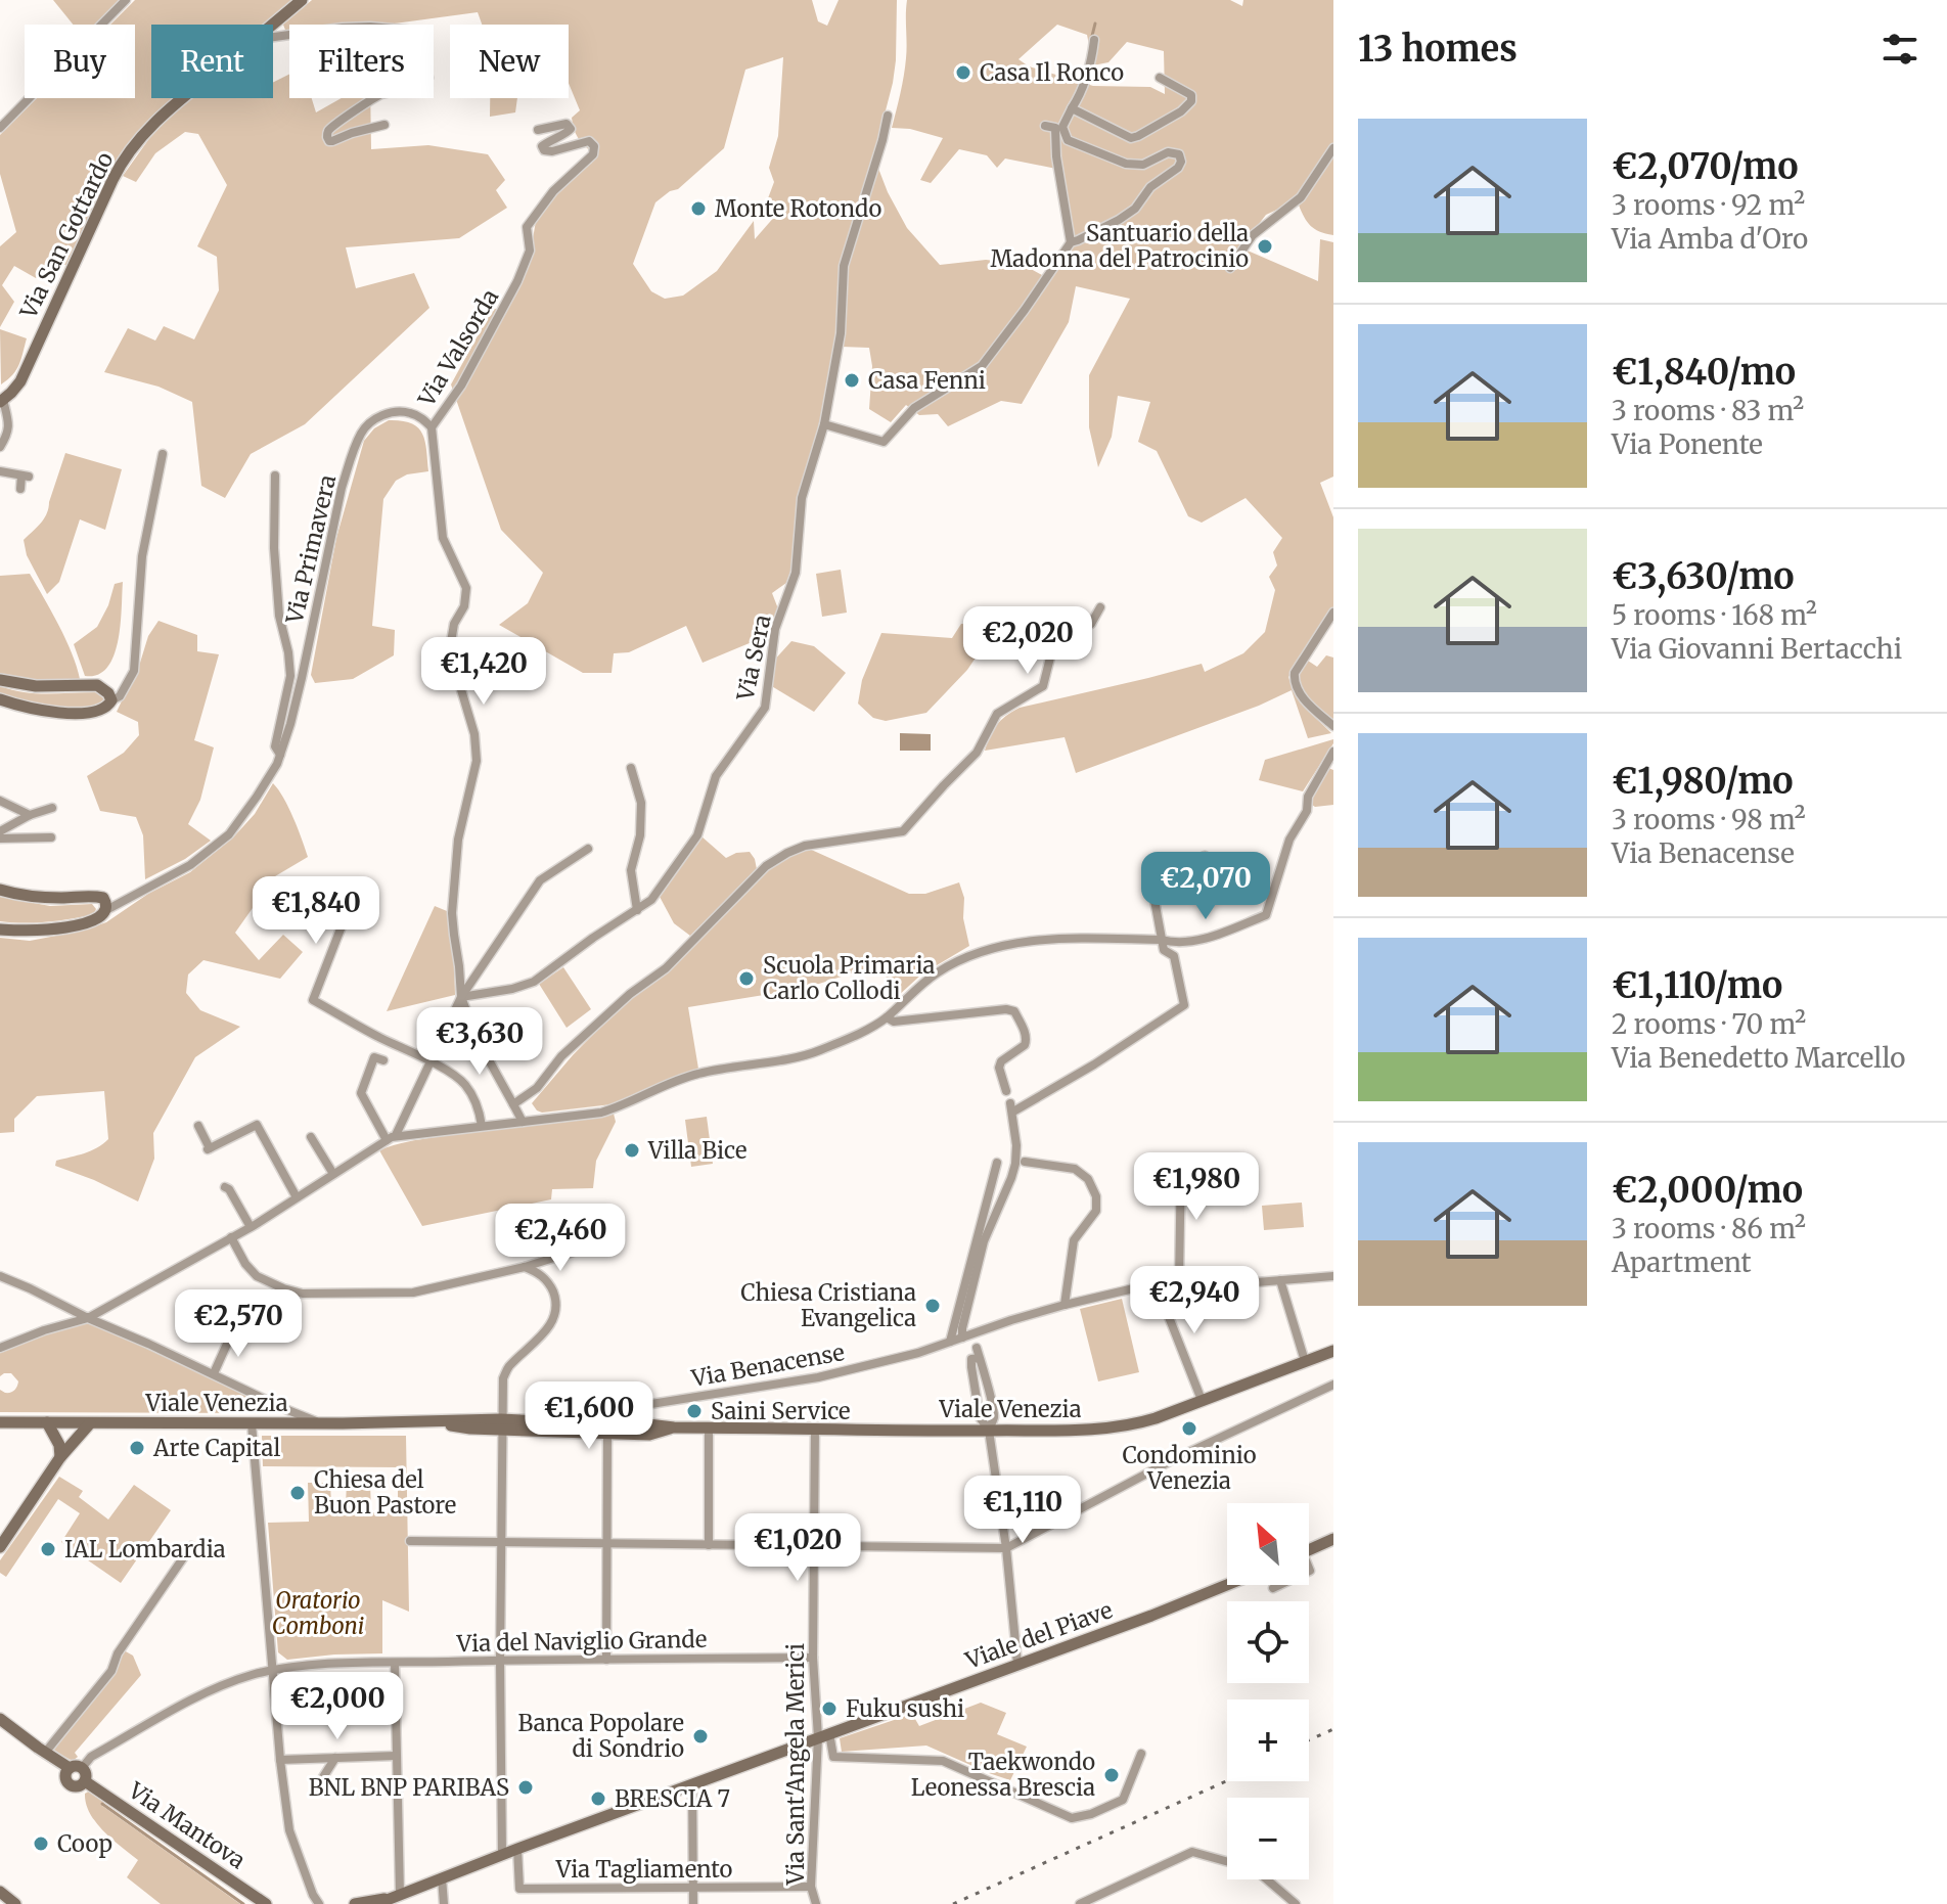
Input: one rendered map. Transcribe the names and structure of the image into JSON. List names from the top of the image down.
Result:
{
  "streets": {
    "street": [
      "Via San Gottardo",
      "Via Valsorda",
      "Via Primavera",
      "Via Sera",
      "Via Benacense",
      "Viale Venezia",
      "Viale del Piave",
      "Via del Naviglio Grande",
      "Via Sant'Angela Merici",
      "Via Mantova",
      "Via Tagliamento"
    ]
  },
  "crossings": [
    ["Via Valsorda", "Via Primavera"],
    ["Via Valsorda", "Via Sera"],
    ["Via Benacense", "Viale Venezia"],
    ["Viale Venezia", "Via Sant'Angela Merici"],
    ["Viale del Piave", "Via Sant'Angela Merici"],
    ["Viale del Piave", "Via Tagliamento"],
    ["Via del Naviglio Grande", "Via Sant'Angela Merici"],
    ["Via del Naviglio Grande", "Via Mantova"],
    ["Via Sant'Angela Merici", "Via Tagliamento"]
  ],
  "parks": ["Oratorio Comboni"],
  "places": [
    "Casa Il Ronco",
    "Monte Rotondo",
    "Santuario della Madonna del Patrocinio",
    "Casa Fenni",
    "Scuola Primaria Carlo Collodi",
    "Villa Bice",
    "Chiesa Cristiana Evangelica",
    "Saini Service",
    "Condominio Venezia",
    "Arte Capital",
    "Chiesa del Buon Pastore",
    "IAL Lombardia",
    "Fuku sushi",
    "Banca Popolare di Sondrio",
    "Taekwondo Leonessa Brescia",
    "BNL BNP PARIBAS",
    "BRESCIA 7",
    "Coop"
  ],
  "north": "top left",
  "page": {
    "heading": "13 homes",
    "chip": [
      "Buy",
      "Rent",
      "Filters",
      "New"
    ],
    "list": [
      {
        "name": "€2,070/mo",
        "note": "3 rooms · 92 m² · Via Amba d'Oro"
      },
      {
        "name": "€1,840/mo",
        "note": "3 rooms · 83 m² · Via Ponente"
      },
      {
        "name": "€3,630/mo",
        "note": "5 rooms · 168 m² · Via Giovanni Bertacchi"
      },
      {
        "name": "€1,980/mo",
        "note": "3 rooms · 98 m² · Via Benacense"
      },
      {
        "name": "€1,110/mo",
        "note": "2 rooms · 70 m² · Via Benedetto Marcello"
      },
      {
        "name": "€2,000/mo",
        "note": "3 rooms · 86 m² · Apartment"
      }
    ],
    "price": [
      "€2,020",
      "€1,420",
      "€2,070",
      "€1,840",
      "€3,630",
      "€1,980",
      "€2,460",
      "€2,940",
      "€2,570",
      "€1,600",
      "€1,110",
      "€1,020",
      "€2,000"
    ],
    "map_buttons": ["+", "−"]
  }
}
